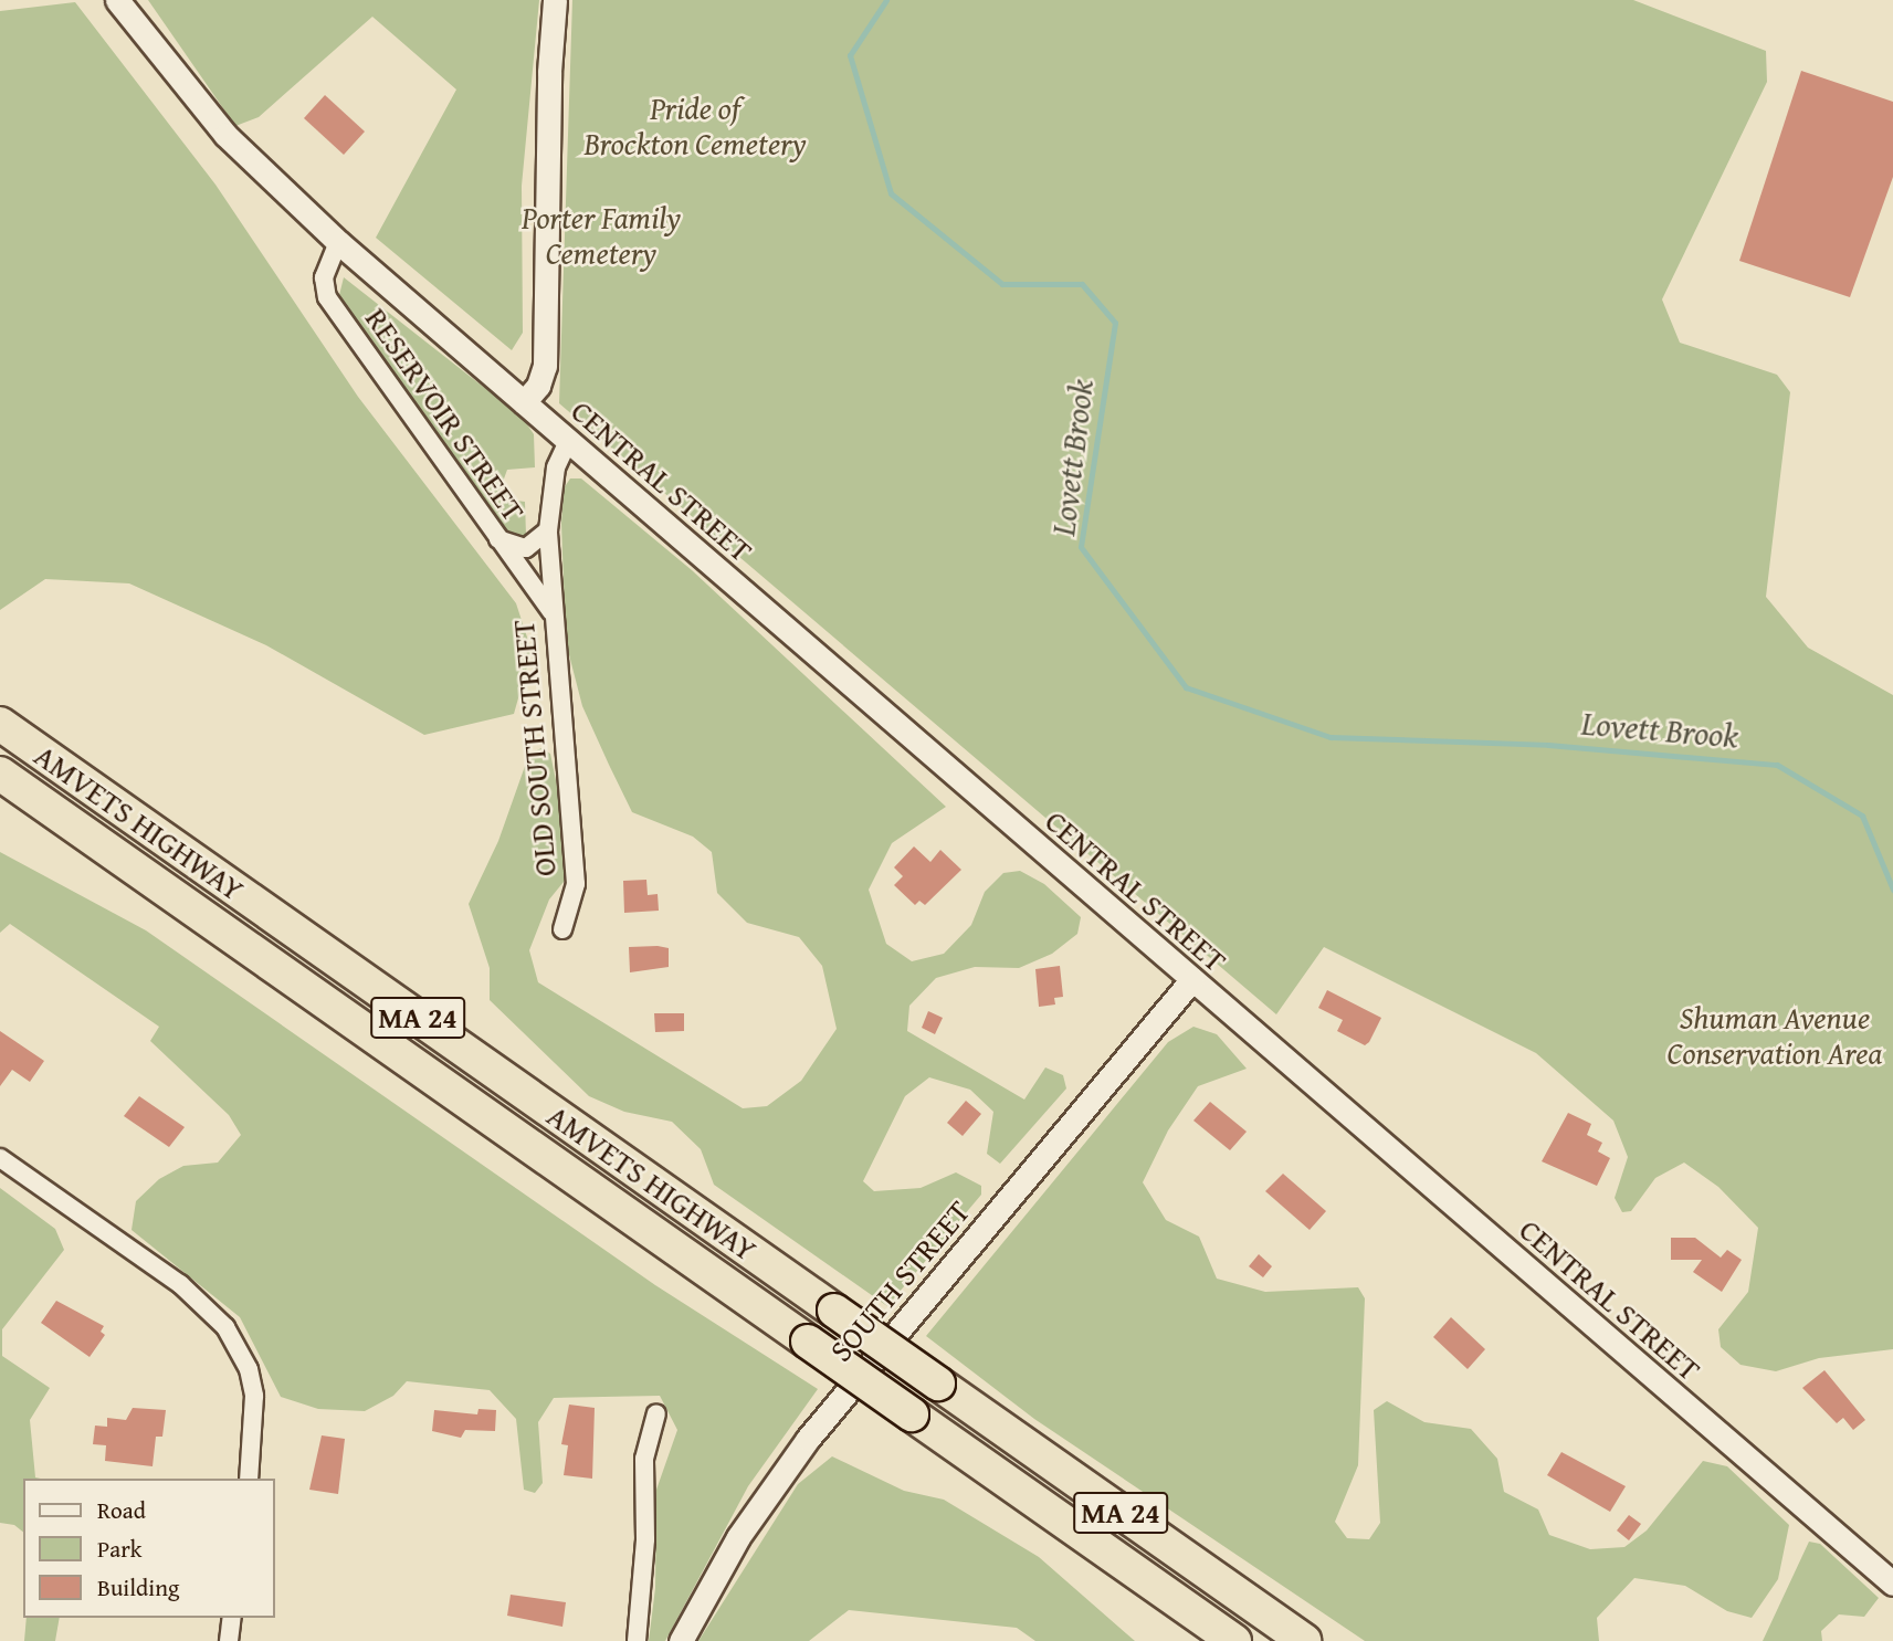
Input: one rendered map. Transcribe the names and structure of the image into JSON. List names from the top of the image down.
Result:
{
  "streets": {
    "highway": ["AMVETS HIGHWAY", "MA 24"],
    "street": [
      "RESERVOIR STREET",
      "CENTRAL STREET",
      "OLD SOUTH STREET",
      "SOUTH STREET"
    ]
  },
  "crossings": [
    ["RESERVOIR STREET", "CENTRAL STREET"],
    ["RESERVOIR STREET", "OLD SOUTH STREET"],
    ["CENTRAL STREET", "SOUTH STREET"]
  ],
  "water": ["Lovett Brook"],
  "parks": ["Pride of Brockton Cemetery", "Porter Family Cemetery", "Shuman Avenue Conservation Area"],
  "legend": ["Road", "Park", "Building"]
}
